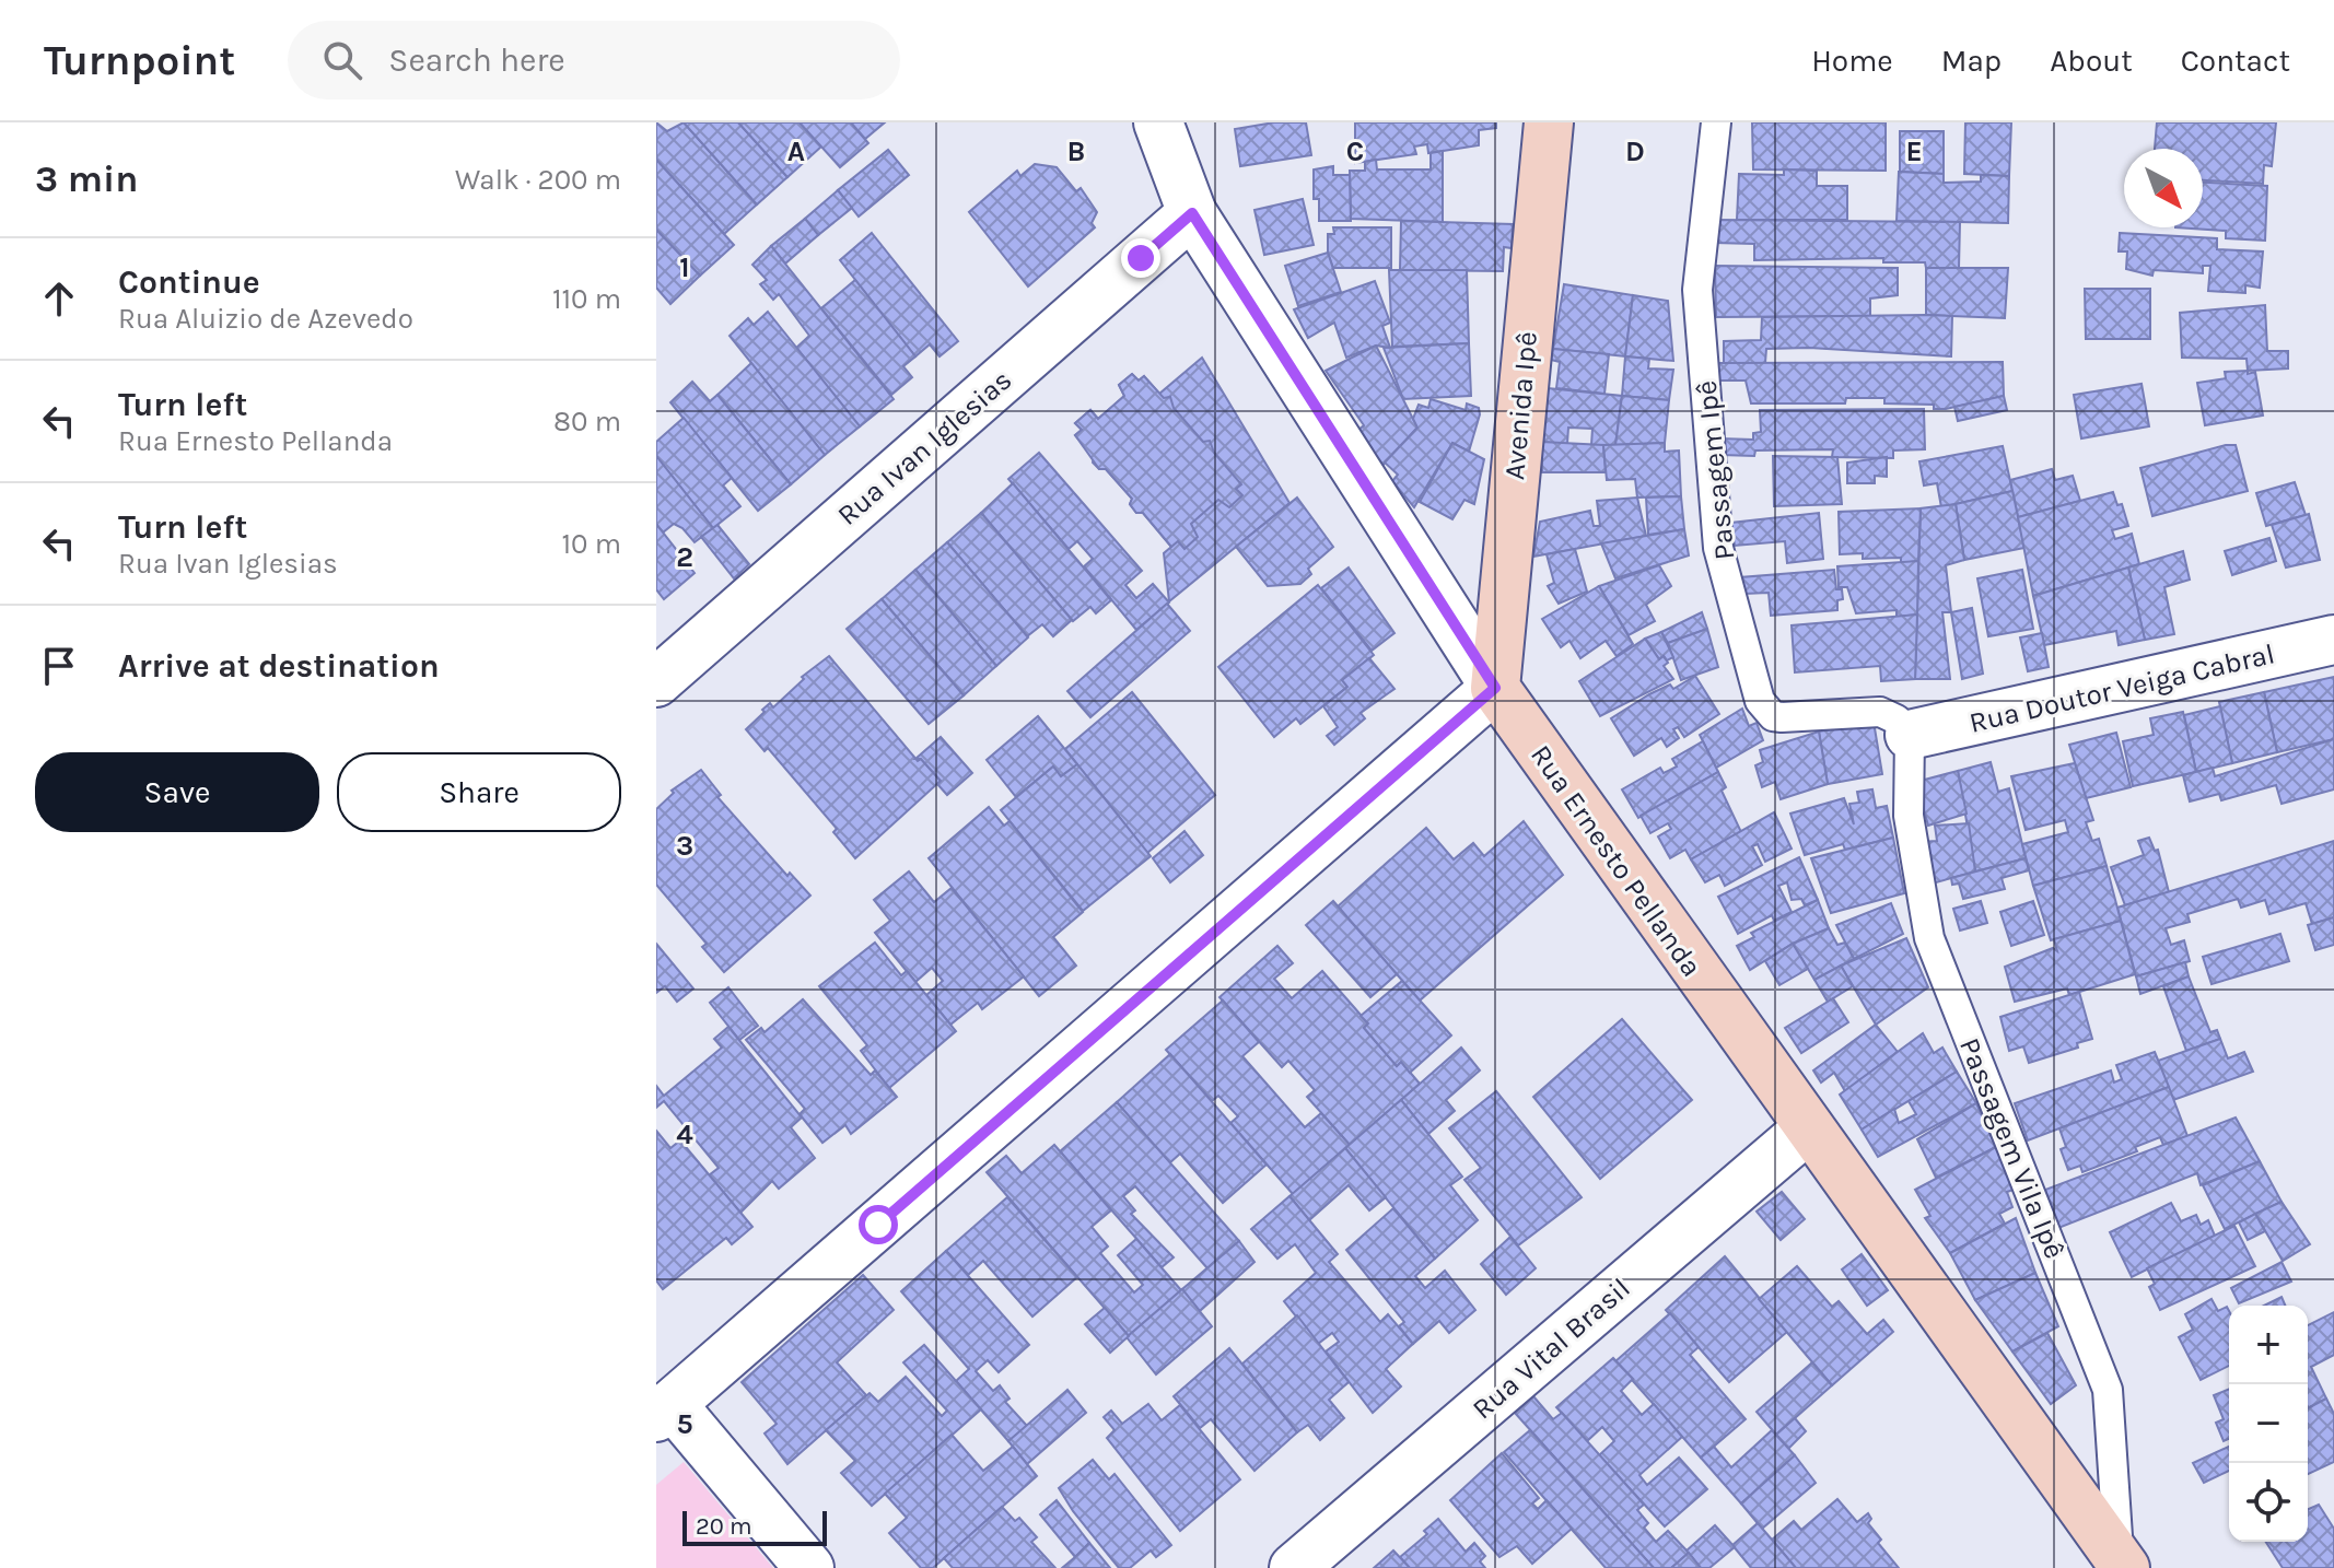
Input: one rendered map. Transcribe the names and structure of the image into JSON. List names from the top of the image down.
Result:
{
  "streets": {
    "main road": ["Avenida Ipê", "Rua Ernesto Pellanda"],
    "street": ["Rua Ivan Iglesias", "Rua Doutor Veiga Cabral", "Rua Vital Brasil"],
    "lane": ["Passagem Ipê", "Passagem Vila Ipê"]
  },
  "crossings": [
    ["Avenida Ipê", "Rua Ernesto Pellanda"],
    ["Rua Ivan Iglesias", "Rua Ernesto Pellanda"],
    ["Passagem Ipê", "Rua Doutor Veiga Cabral"],
    ["Passagem Ipê", "Passagem Vila Ipê"],
    ["Rua Doutor Veiga Cabral", "Passagem Vila Ipê"],
    ["Rua Ernesto Pellanda", "Passagem Vila Ipê"],
    ["Rua Ernesto Pellanda", "Rua Vital Brasil"]
  ],
  "scale_bar": "20 m",
  "north": "bottom right",
  "page": {
    "header": "Turnpoint",
    "search": "Search here",
    "nav": [
      "Home",
      "Map",
      "About",
      "Contact"
    ],
    "heading": ["3 min", "Walk · 200 m"],
    "list": [
      ["Continue", "Rua Aluizio de Azevedo", "110 m"],
      ["Turn left", "Rua Ernesto Pellanda", "80 m"],
      ["Turn left", "Rua Ivan Iglesias", "10 m"],
      "Arrive at destination"
    ],
    "buttons": ["Save", "Share"],
    "map_buttons": ["+", "−"],
    "scale": "20 m"
  },
  "grid": {
    "columns": [
      "A",
      "B",
      "C",
      "D",
      "E"
    ],
    "rows": [
      "1",
      "2",
      "3",
      "4",
      "5"
    ]
  }
}
